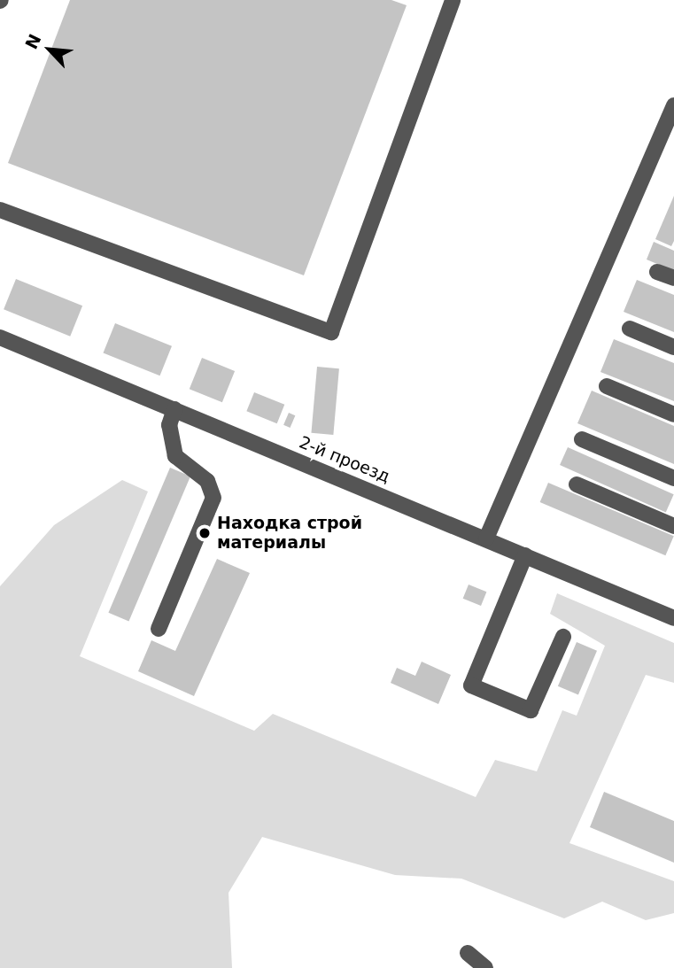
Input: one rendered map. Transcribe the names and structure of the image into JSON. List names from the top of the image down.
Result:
{
  "streets": {
    "street": ["2-й проезд"]
  },
  "places": ["Находка строй материалы"],
  "north": "top left"
}
